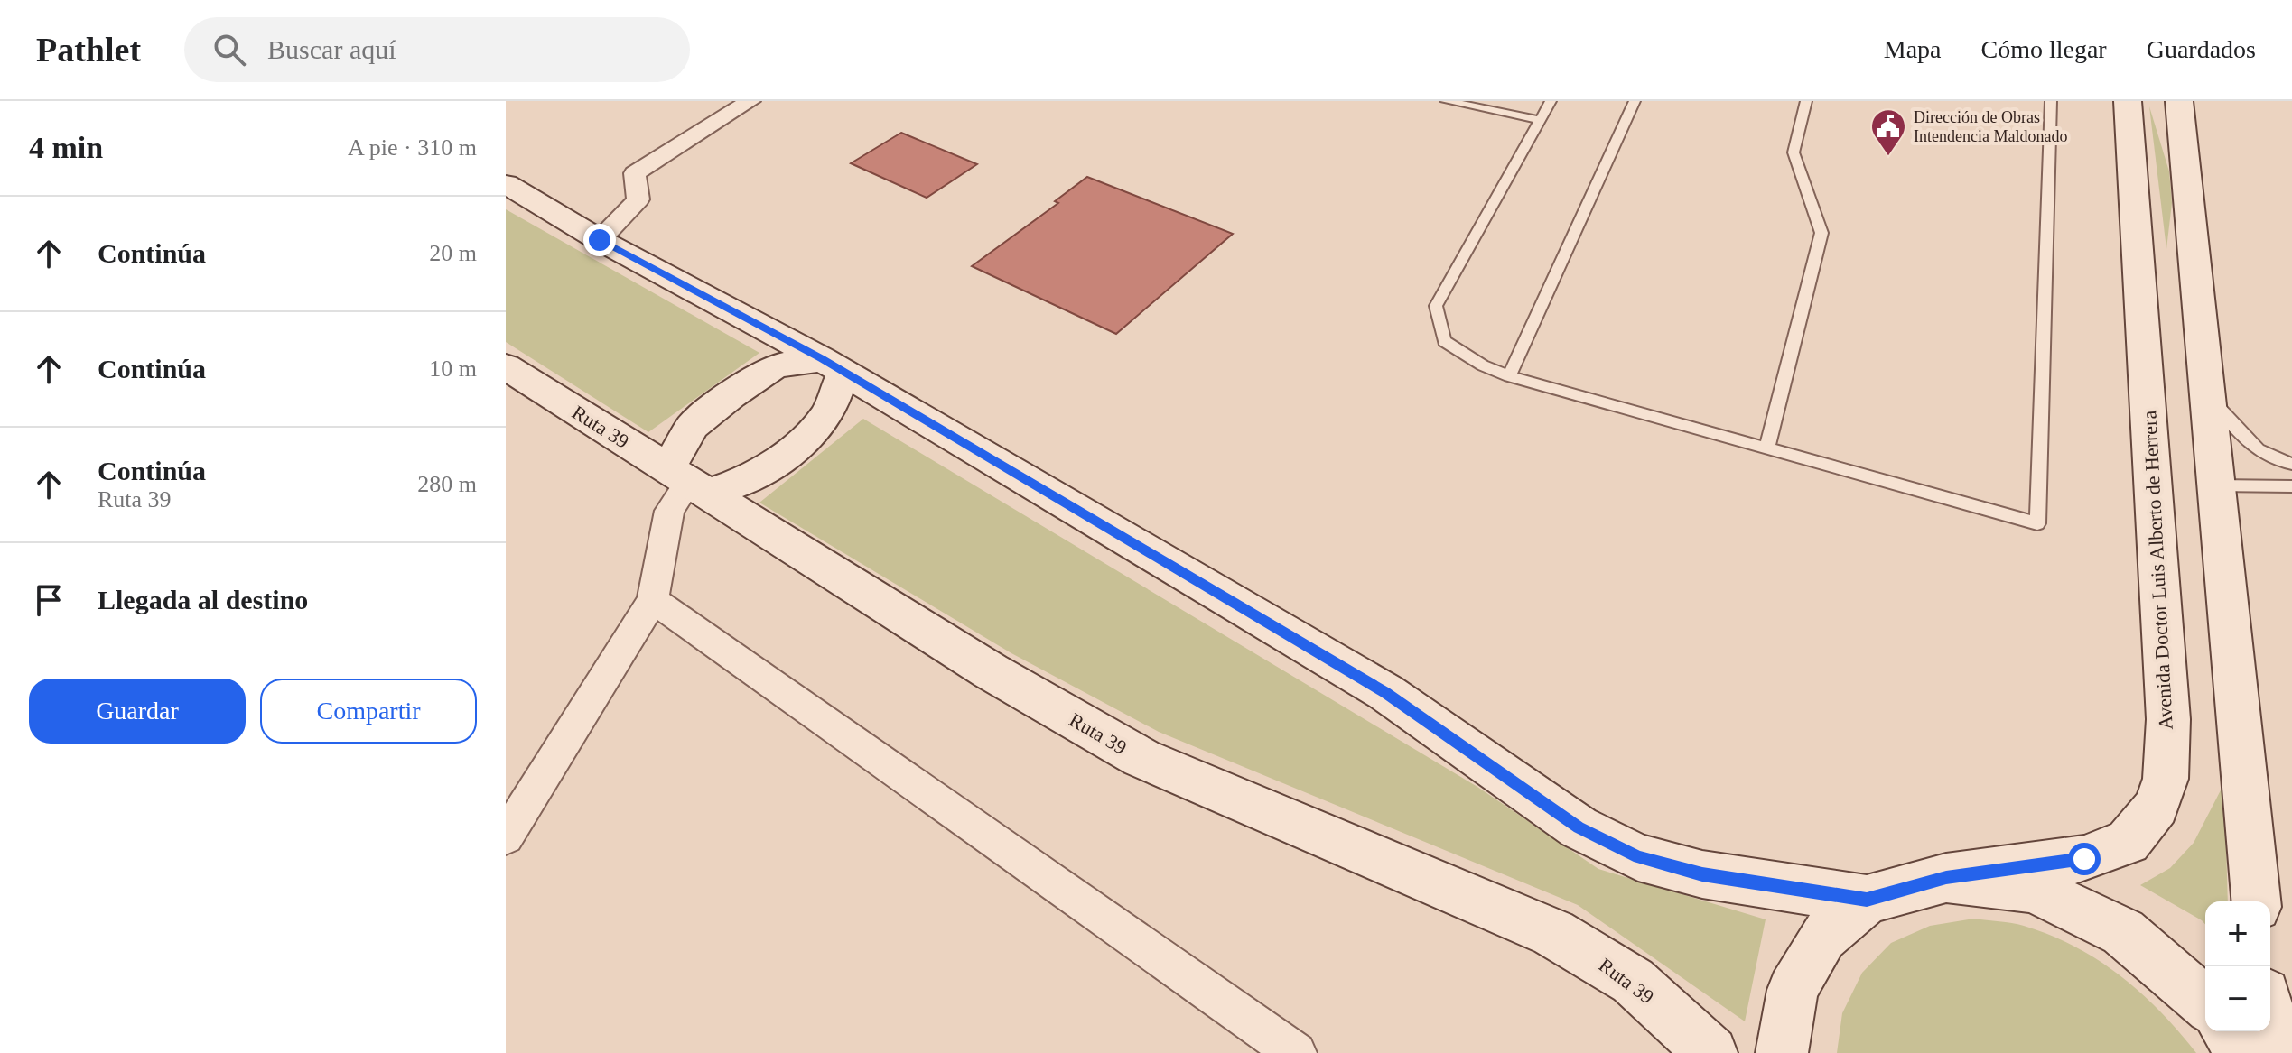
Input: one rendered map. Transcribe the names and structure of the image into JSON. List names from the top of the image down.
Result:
{
  "streets": {
    "main road": ["Ruta 39", "Avenida Doctor Luis Alberto de Herrera"]
  },
  "places": {
    "public building": ["Dirección de Obras Intendencia Maldonado"]
  },
  "page": {
    "header": "Pathlet",
    "search": "Buscar aquí",
    "nav": ["Mapa", "Cómo llegar", "Guardados"],
    "heading": ["4 min", "A pie · 310 m"],
    "list": [
      ["Continúa", "20 m"],
      ["Continúa", "10 m"],
      ["Continúa", "Ruta 39", "280 m"],
      "Llegada al destino"
    ],
    "buttons": ["Guardar", "Compartir"],
    "map_buttons": ["+", "−"]
  }
}
